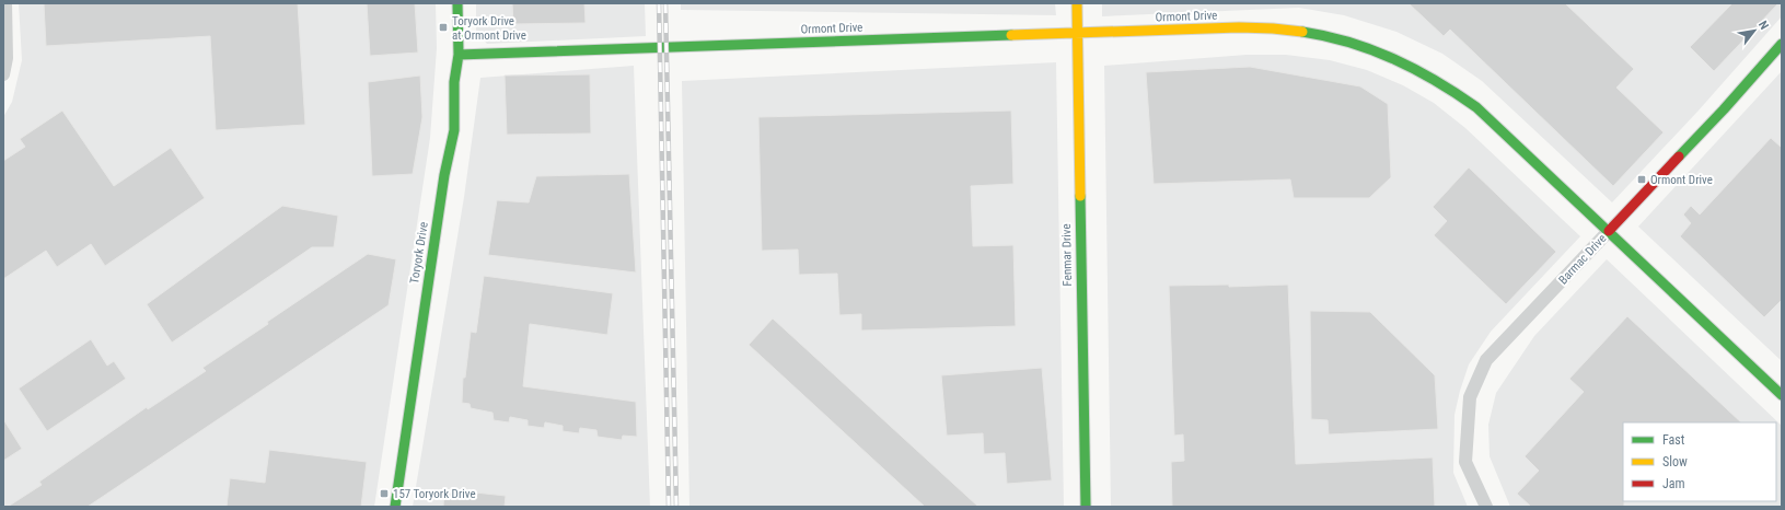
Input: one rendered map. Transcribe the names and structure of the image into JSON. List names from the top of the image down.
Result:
{
  "streets": {
    "street": [
      "Ormont Drive",
      "Toryork Drive",
      "Fenmar Drive",
      "Barmac Drive"
    ]
  },
  "crossings": [
    ["Ormont Drive", "Toryork Drive"],
    ["Ormont Drive", "Fenmar Drive"],
    ["Ormont Drive", "Barmac Drive"]
  ],
  "places": {
    "transit": ["Toryork Drive at Ormont Drive", "Ormont Drive", "157 Toryork Drive"]
  },
  "legend": ["Fast", "Slow", "Jam"],
  "north": "top right"
}
